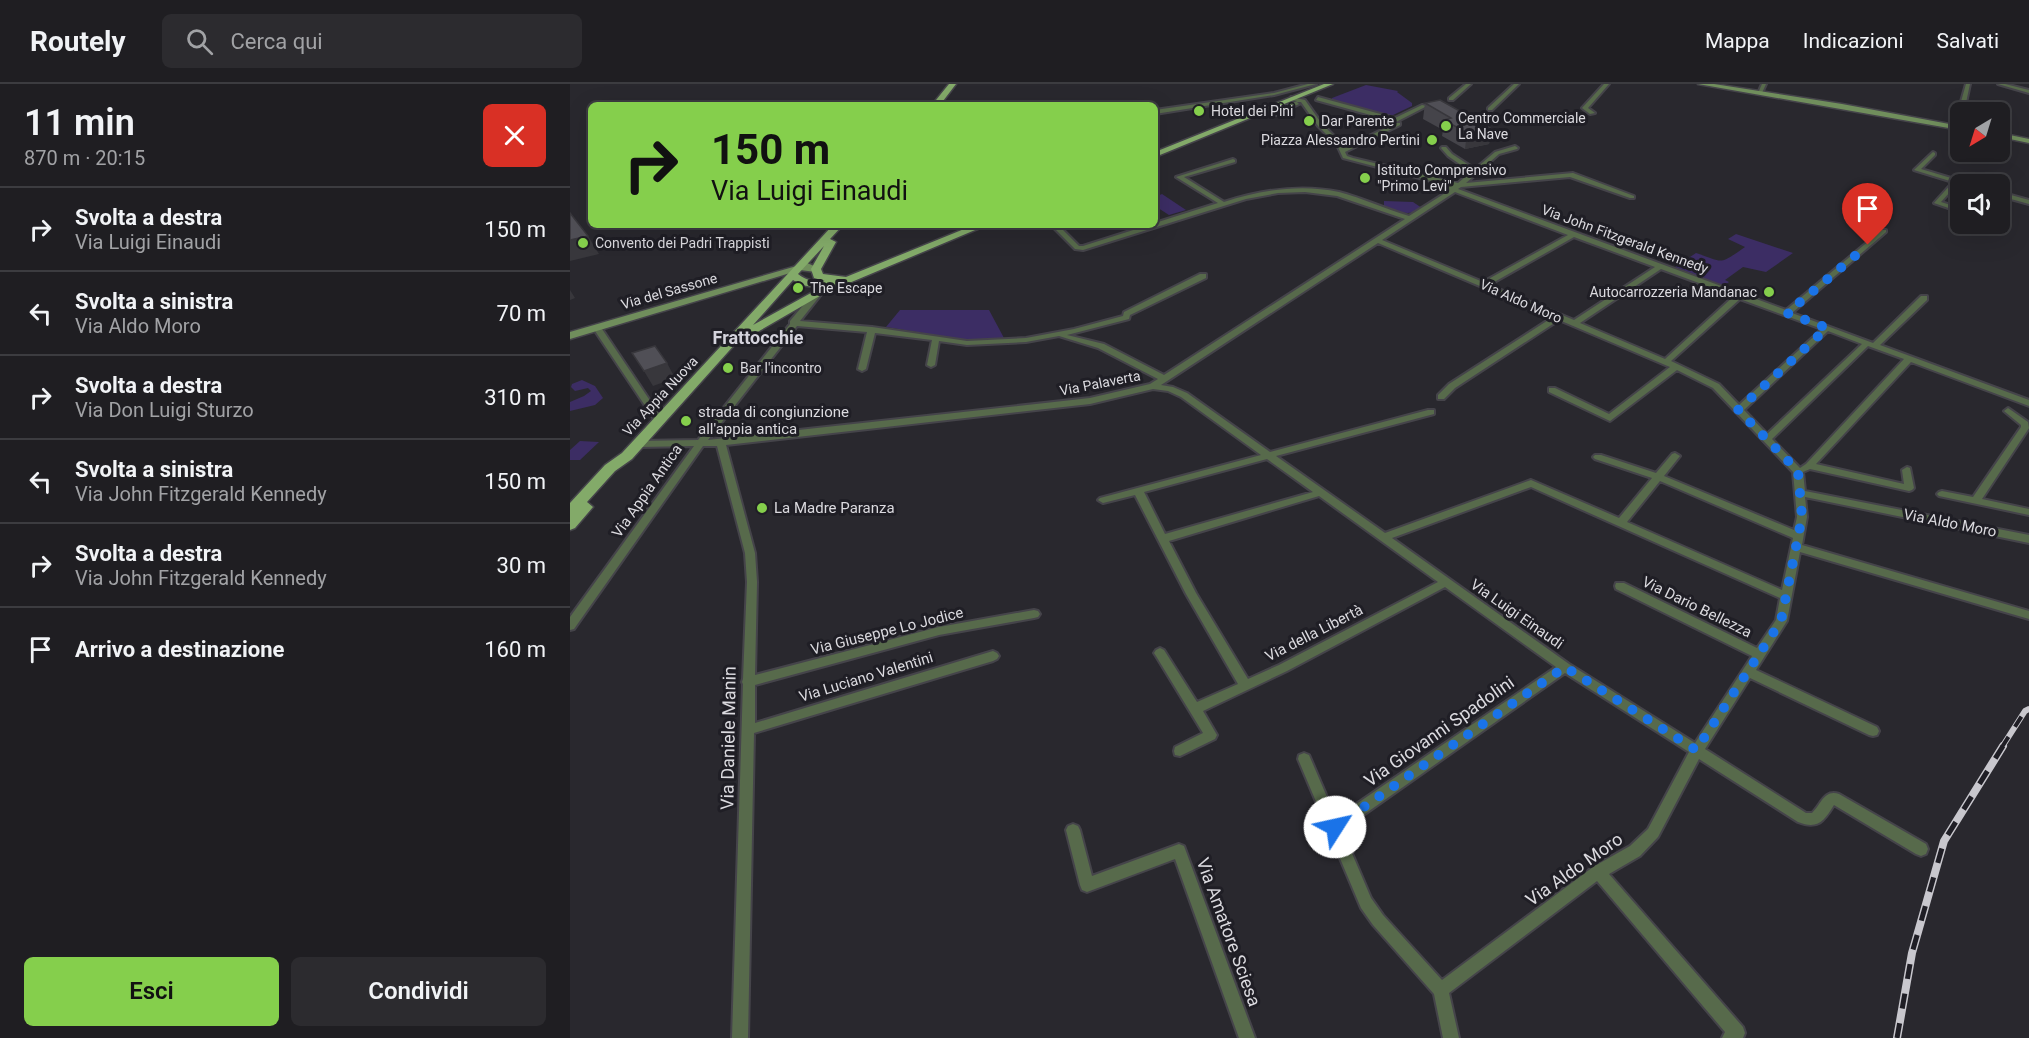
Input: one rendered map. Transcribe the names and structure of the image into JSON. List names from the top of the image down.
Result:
{
  "streets": {
    "main road": ["Via del Sassone", "Via Appia Nuova"],
    "street": [
      "Via John Fitzgerald Kennedy",
      "Via Aldo Moro",
      "Via Palaverta",
      "Via Appia Antica",
      "Via Dario Bellezza",
      "Via Luigi Einaudi",
      "Via Giuseppe Lo Jodice",
      "Via della Libertà",
      "Via Luciano Valentini",
      "Via Giovanni Spadolini",
      "Via Daniele Manin",
      "Via Amatore Sciesa"
    ]
  },
  "crossings": [
    ["Via John Fitzgerald Kennedy", "Via Palaverta"],
    ["Via del Sassone", "Via Appia Nuova"],
    ["Via Aldo Moro", "Via Palaverta"],
    ["Via Aldo Moro", "Via Dario Bellezza"],
    ["Via Aldo Moro", "Via Luigi Einaudi"],
    ["Via Palaverta", "Via Appia Nuova"],
    ["Via Palaverta", "Via Appia Antica"],
    ["Via Palaverta", "Via Luigi Einaudi"],
    ["Via Palaverta", "Via Daniele Manin"],
    ["Via Luigi Einaudi", "Via della Libertà"],
    ["Via Luigi Einaudi", "Via Giovanni Spadolini"],
    ["Via Giuseppe Lo Jodice", "Via Daniele Manin"],
    ["Via Luciano Valentini", "Via Daniele Manin"]
  ],
  "districts": ["Frattocchie"],
  "places": [
    "Hotel dei Pini",
    "Dar Parente",
    "Centro Commerciale La Nave",
    "Piazza Alessandro Pertini",
    "Istituto Comprensivo \"Primo Levi\"",
    "Convento dei Padri Trappisti",
    "The Escape",
    "Autocarrozzeria Mandanac",
    "Bar l'incontro",
    "strada di congiunzione all'appia antica",
    "La Madre Paranza"
  ],
  "north": "bottom left",
  "page": {
    "header": "Routely",
    "search": "Cerca qui",
    "nav": ["Mappa", "Indicazioni", "Salvati"],
    "heading": ["11 min", "870 m · 20:15"],
    "turn": ["150 m", "Via Luigi Einaudi"],
    "list": [
      {
        "name": "Svolta a destra",
        "note": "Via Luigi Einaudi",
        "value": "150 m"
      },
      {
        "name": "Svolta a sinistra",
        "note": "Via Aldo Moro",
        "value": "70 m"
      },
      {
        "name": "Svolta a destra",
        "note": "Via Don Luigi Sturzo",
        "value": "310 m"
      },
      {
        "name": "Svolta a sinistra",
        "note": "Via John Fitzgerald Kennedy",
        "value": "150 m"
      },
      {
        "name": "Svolta a destra",
        "note": "Via John Fitzgerald Kennedy",
        "value": "30 m"
      },
      {
        "name": "Arrivo a destinazione",
        "value": "160 m"
      }
    ],
    "buttons": ["Esci", "Condividi"]
  }
}
